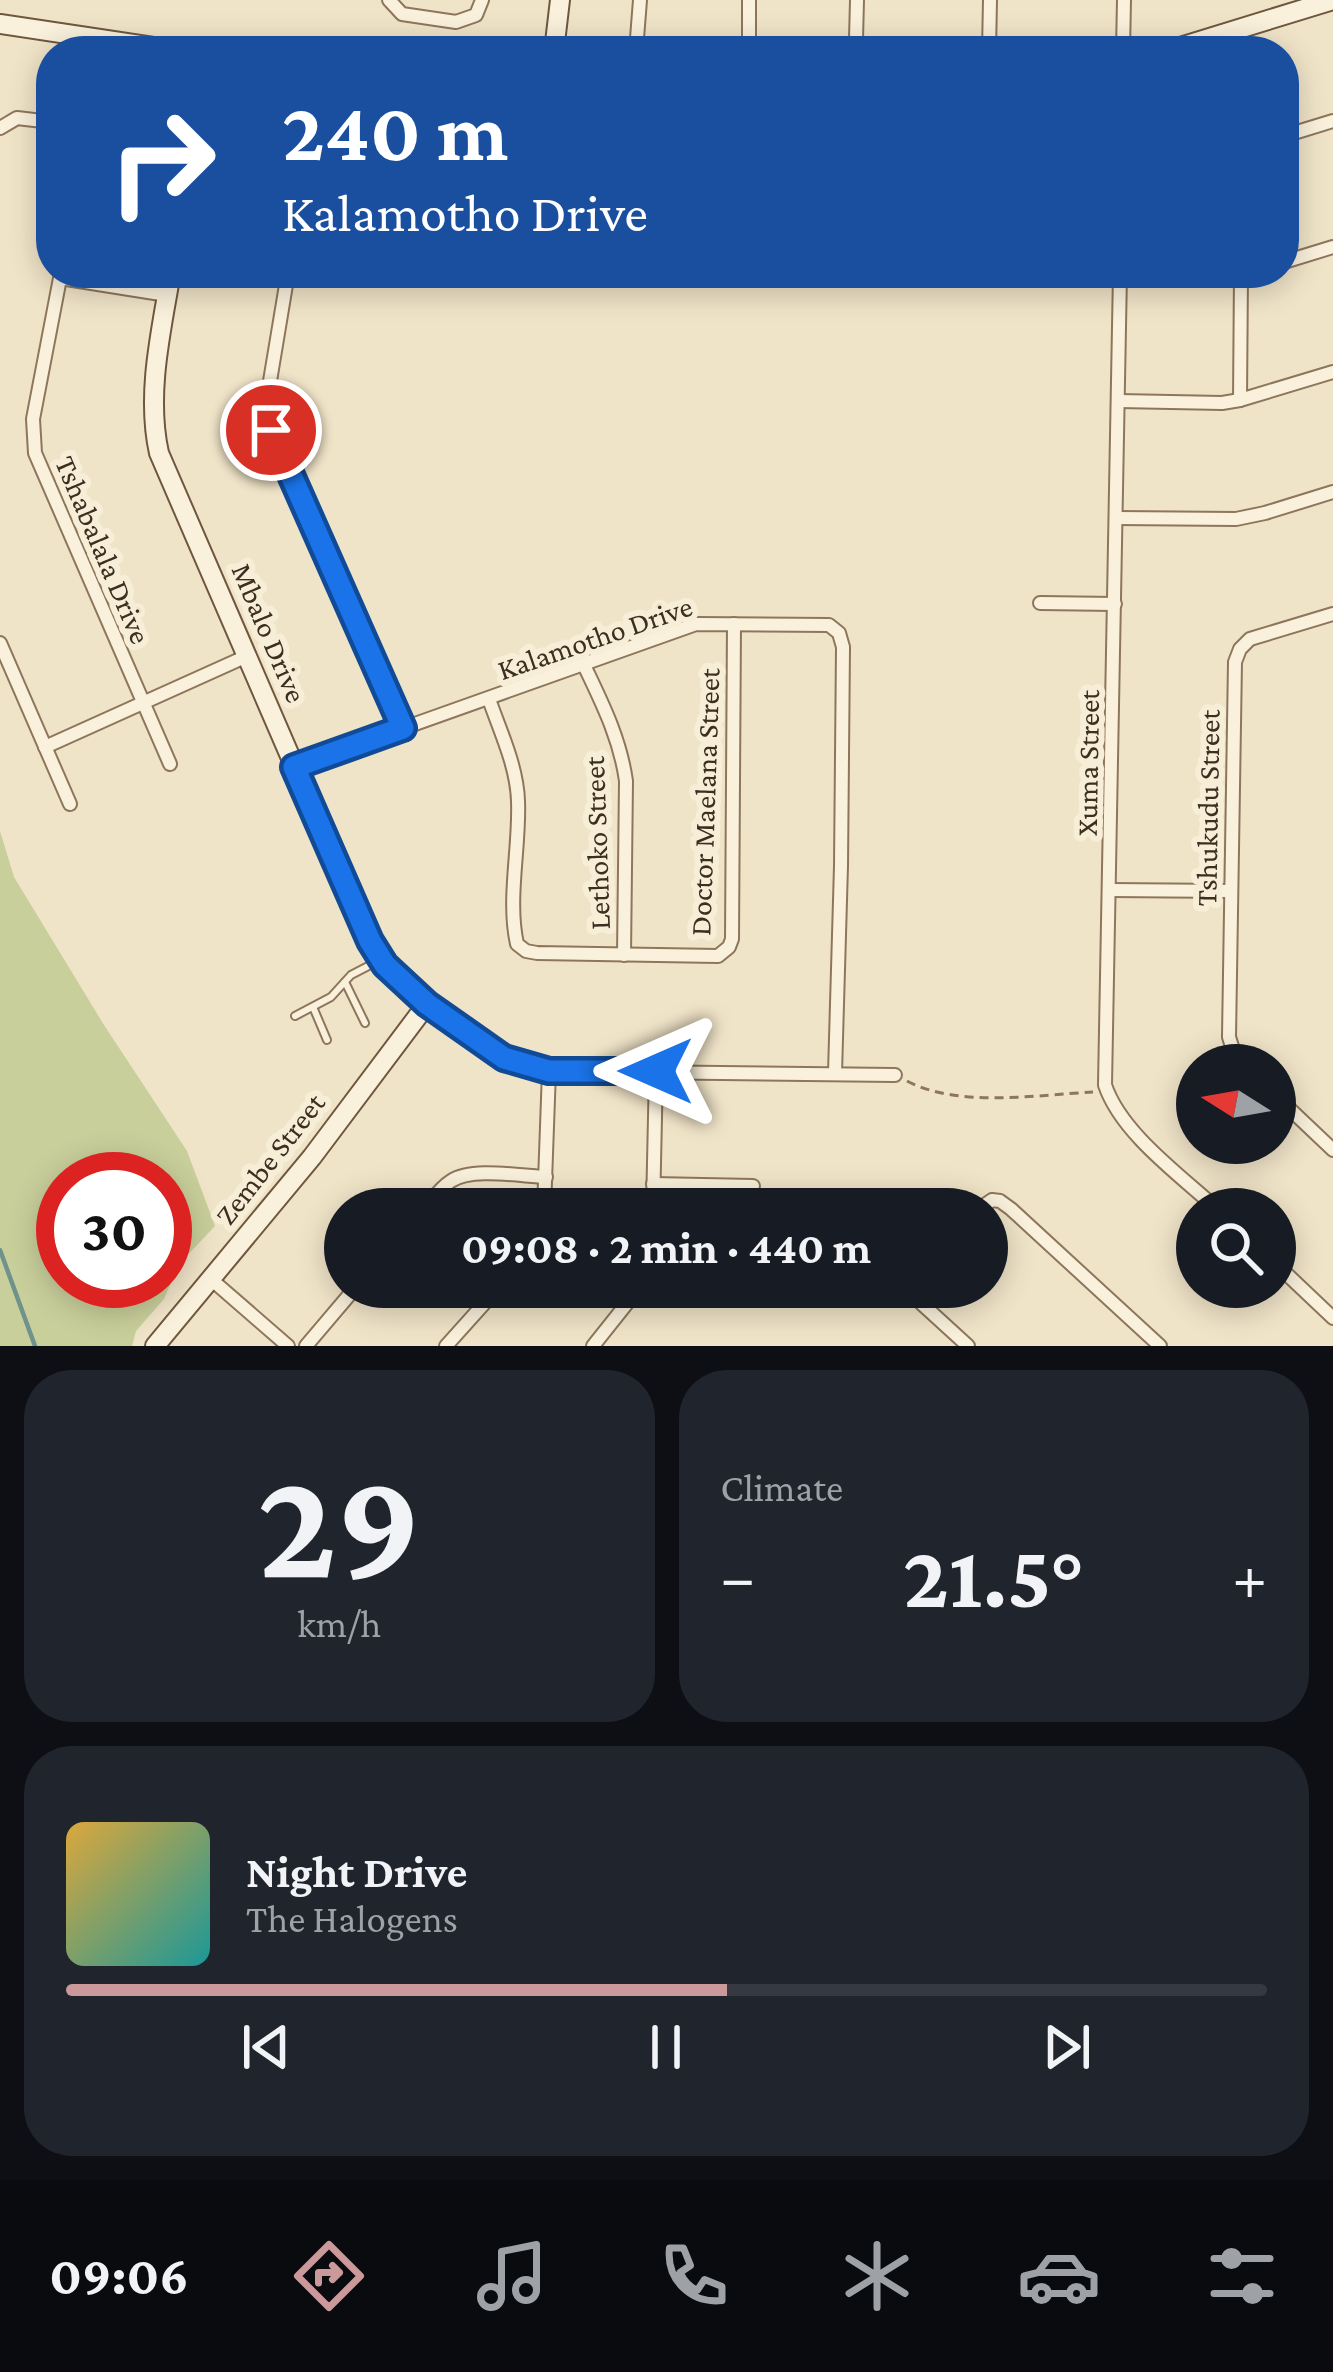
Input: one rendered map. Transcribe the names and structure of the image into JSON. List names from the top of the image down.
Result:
{
  "streets": {
    "street": [
      "Tshabalala Drive",
      "Mbalo Drive",
      "Kalamotho Drive",
      "Xuma Street",
      "Doctor Maelana Street",
      "Tshukudu Street",
      "Lethoko Street",
      "Zembe Street"
    ]
  },
  "crossings": [
    ["Mbalo Drive", "Kalamotho Drive"],
    ["Mbalo Drive", "Zembe Street"],
    ["Kalamotho Drive", "Doctor Maelana Street"],
    ["Kalamotho Drive", "Lethoko Street"],
    ["Doctor Maelana Street", "Lethoko Street"]
  ],
  "north": "left",
  "page": {
    "turn": ["240 m", "Kalamotho Drive"],
    "limit": "30",
    "trip": "09:08 · 2 min · 440 m",
    "tile": [
      ["29", "km/h"],
      "Climate"
    ],
    "heat": ["−", "21.5°", "+"],
    "song": ["Night Drive", "The Halogens"],
    "tabs": "09:06"
  }
}
